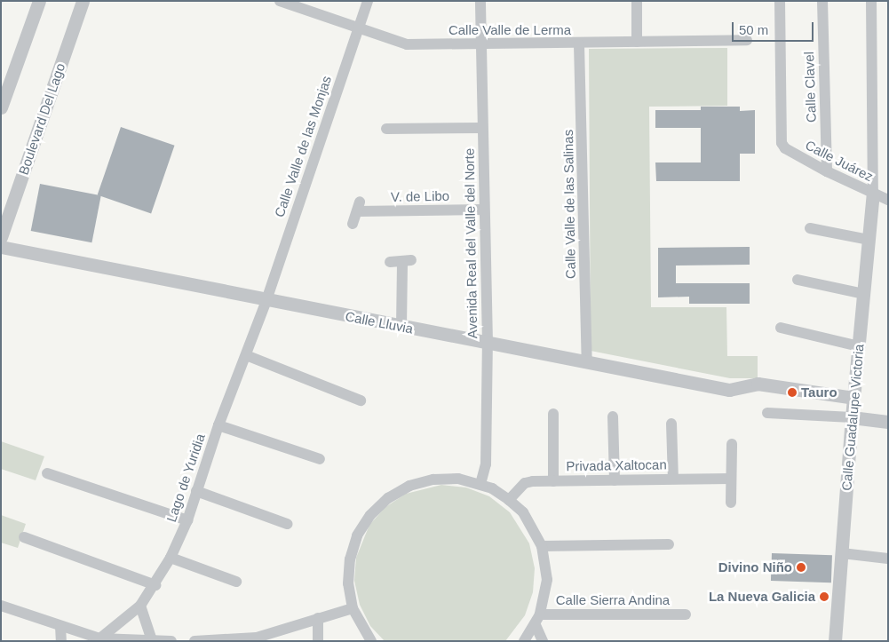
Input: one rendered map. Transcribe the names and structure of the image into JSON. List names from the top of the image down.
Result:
{
  "streets": {
    "street": [
      "Calle Valle de Lerma",
      "Calle Clavel",
      "Boulevard Del Lago",
      "Calle Valle de las Monjas",
      "Calle Juárez",
      "V. de Libo",
      "Calle Valle de las Salinas",
      "Avenida Real del Valle del Norte",
      "Calle Lluvia",
      "Calle Guadalupe Victoria",
      "Privada Xaltocan",
      "Lago de Yuridia",
      "Calle Sierra Andina"
    ]
  },
  "crossings": [
    ["Calle Valle de Lerma", "Calle Valle de las Monjas"],
    ["Calle Valle de Lerma", "Calle Valle de las Salinas"],
    ["Calle Valle de Lerma", "Avenida Real del Valle del Norte"],
    ["Calle Clavel", "Calle Juárez"],
    ["Calle Valle de las Monjas", "Calle Lluvia"],
    ["Calle Valle de las Monjas", "Lago de Yuridia"],
    ["Calle Juárez", "Calle Guadalupe Victoria"],
    ["V. de Libo", "Avenida Real del Valle del Norte"],
    ["Calle Valle de las Salinas", "Calle Lluvia"],
    ["Avenida Real del Valle del Norte", "Calle Lluvia"],
    ["Calle Lluvia", "Calle Guadalupe Victoria"],
    ["Calle Lluvia", "Lago de Yuridia"]
  ],
  "places": ["Tauro", "Divino Niño", "La Nueva Galicia"],
  "scale_bar": "50 m"
}
